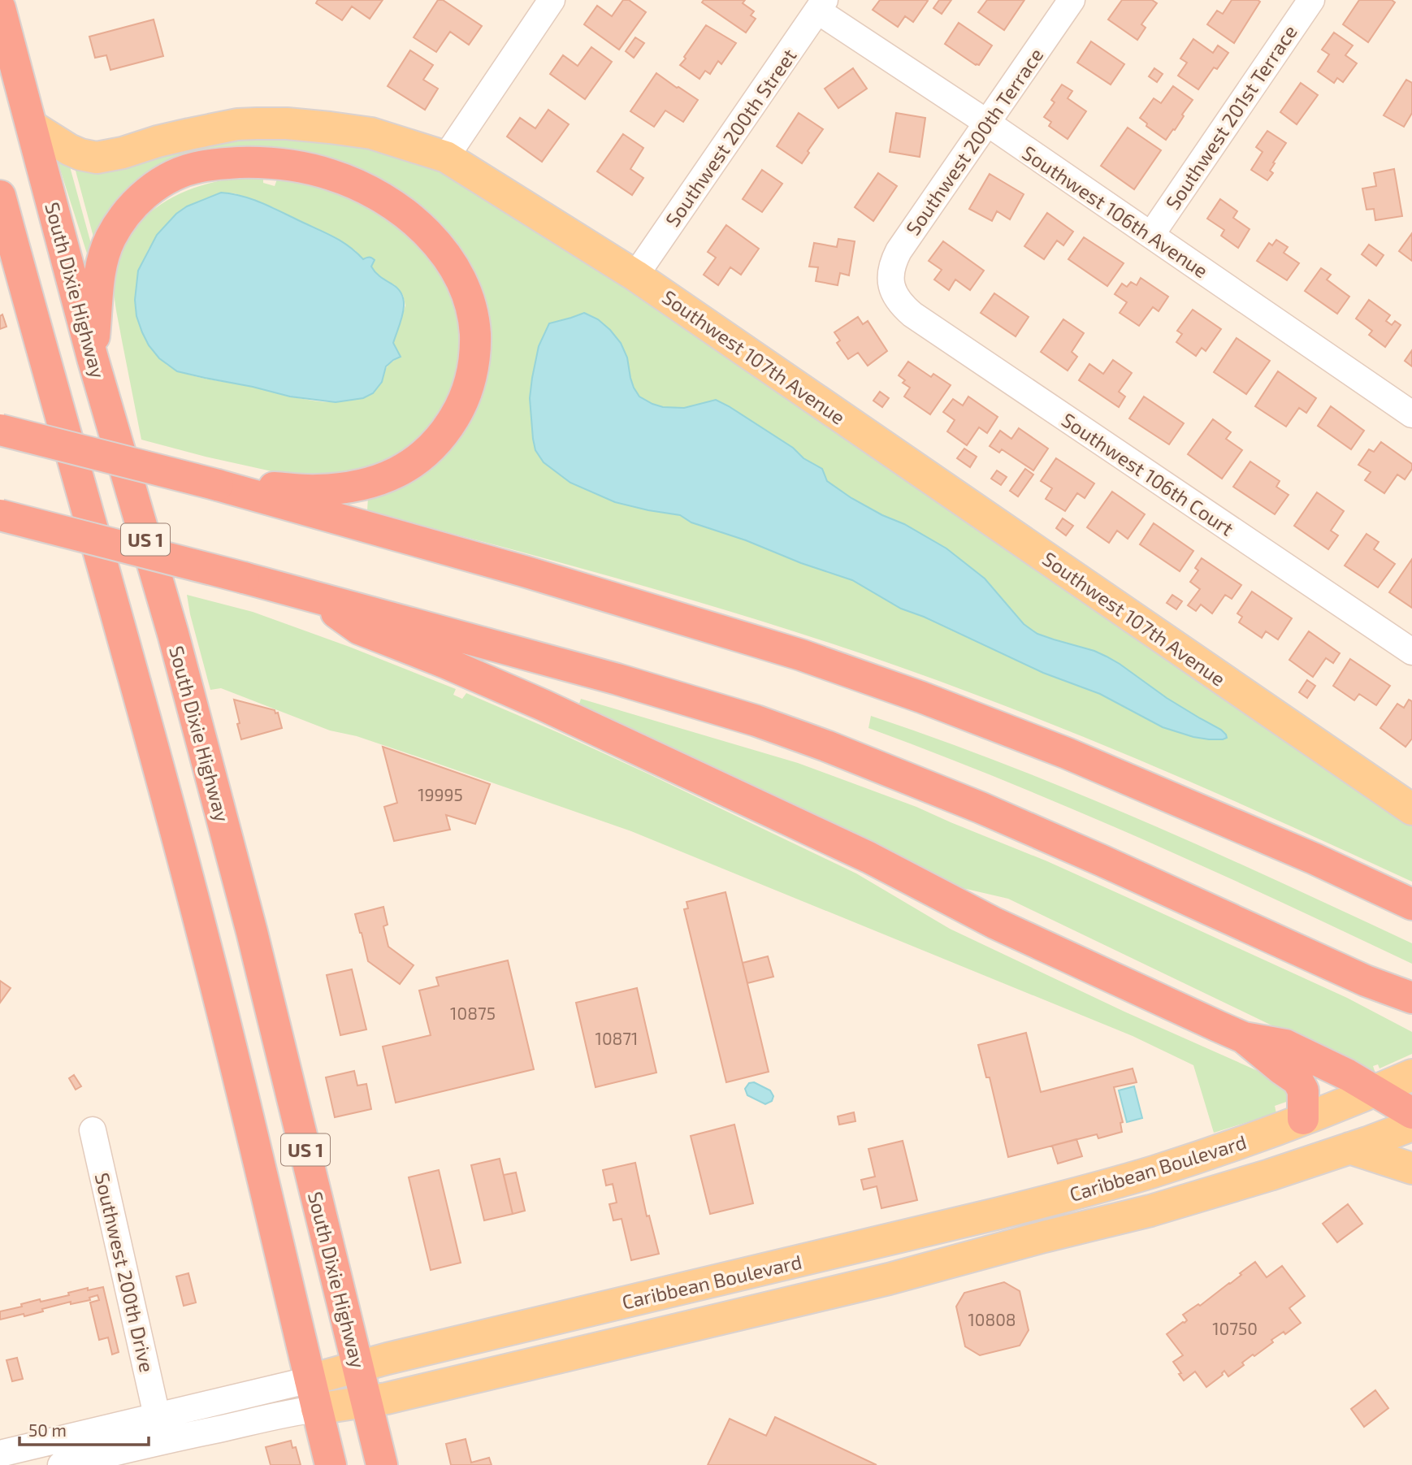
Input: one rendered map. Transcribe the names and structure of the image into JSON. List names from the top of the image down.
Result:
{
  "streets": {
    "highway": ["South Dixie Highway", "US 1"],
    "main road": ["Southwest 107th Avenue", "Caribbean Boulevard"],
    "street": [
      "Southwest 201st Terrace",
      "Southwest 200th Street",
      "Southwest 200th Terrace",
      "Southwest 106th Avenue",
      "Southwest 106th Court",
      "Southwest 200th Drive"
    ]
  },
  "crossings": [
    ["Southwest 201st Terrace", "Southwest 106th Avenue"],
    ["Southwest 200th Street", "Southwest 106th Avenue"],
    ["Southwest 200th Street", "Southwest 107th Avenue"],
    ["Southwest 200th Terrace", "Southwest 106th Avenue"],
    ["Southwest 200th Terrace", "Southwest 106th Court"],
    ["South Dixie Highway", "Southwest 107th Avenue"],
    ["South Dixie Highway", "Caribbean Boulevard"],
    ["US 1", "Caribbean Boulevard"],
    ["Caribbean Boulevard", "Southwest 200th Drive"]
  ],
  "house_numbers": [
    "19995",
    "10875",
    "10871",
    "10808",
    "10750"
  ],
  "scale_bar": "50 m"
}
